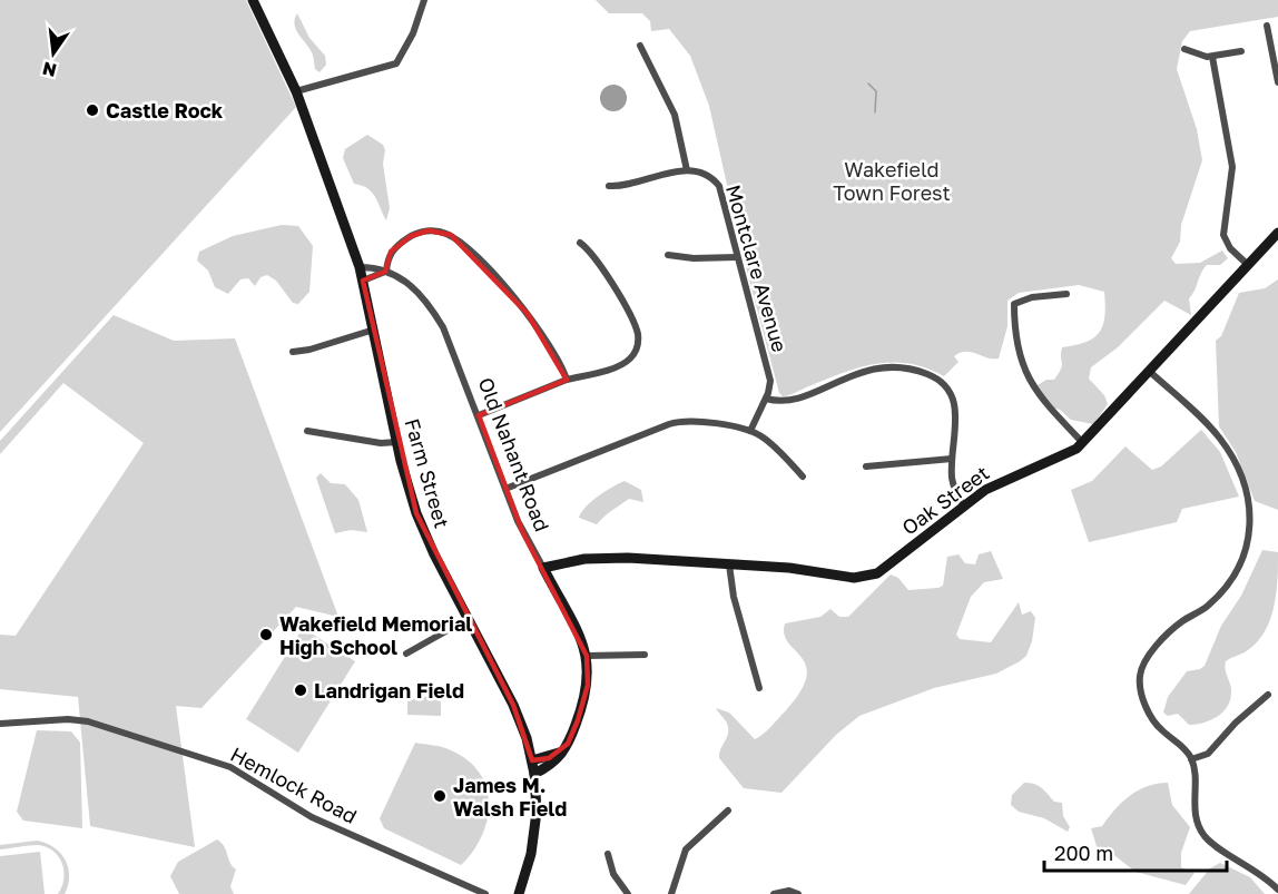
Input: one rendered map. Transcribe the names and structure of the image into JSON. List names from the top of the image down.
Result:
{
  "streets": {
    "street": [
      "Montclare Avenue",
      "Old Nahant Road",
      "Farm Street",
      "Oak Street",
      "Hemlock Road"
    ]
  },
  "crossings": [
    ["Old Nahant Road", "Farm Street"],
    ["Old Nahant Road", "Oak Street"]
  ],
  "parks": ["Wakefield Town Forest"],
  "places": [
    "Castle Rock",
    "Wakefield Memorial High School",
    "Landrigan Field",
    "James M. Walsh Field"
  ],
  "scale_bar": "200 m",
  "north": "bottom"
}
